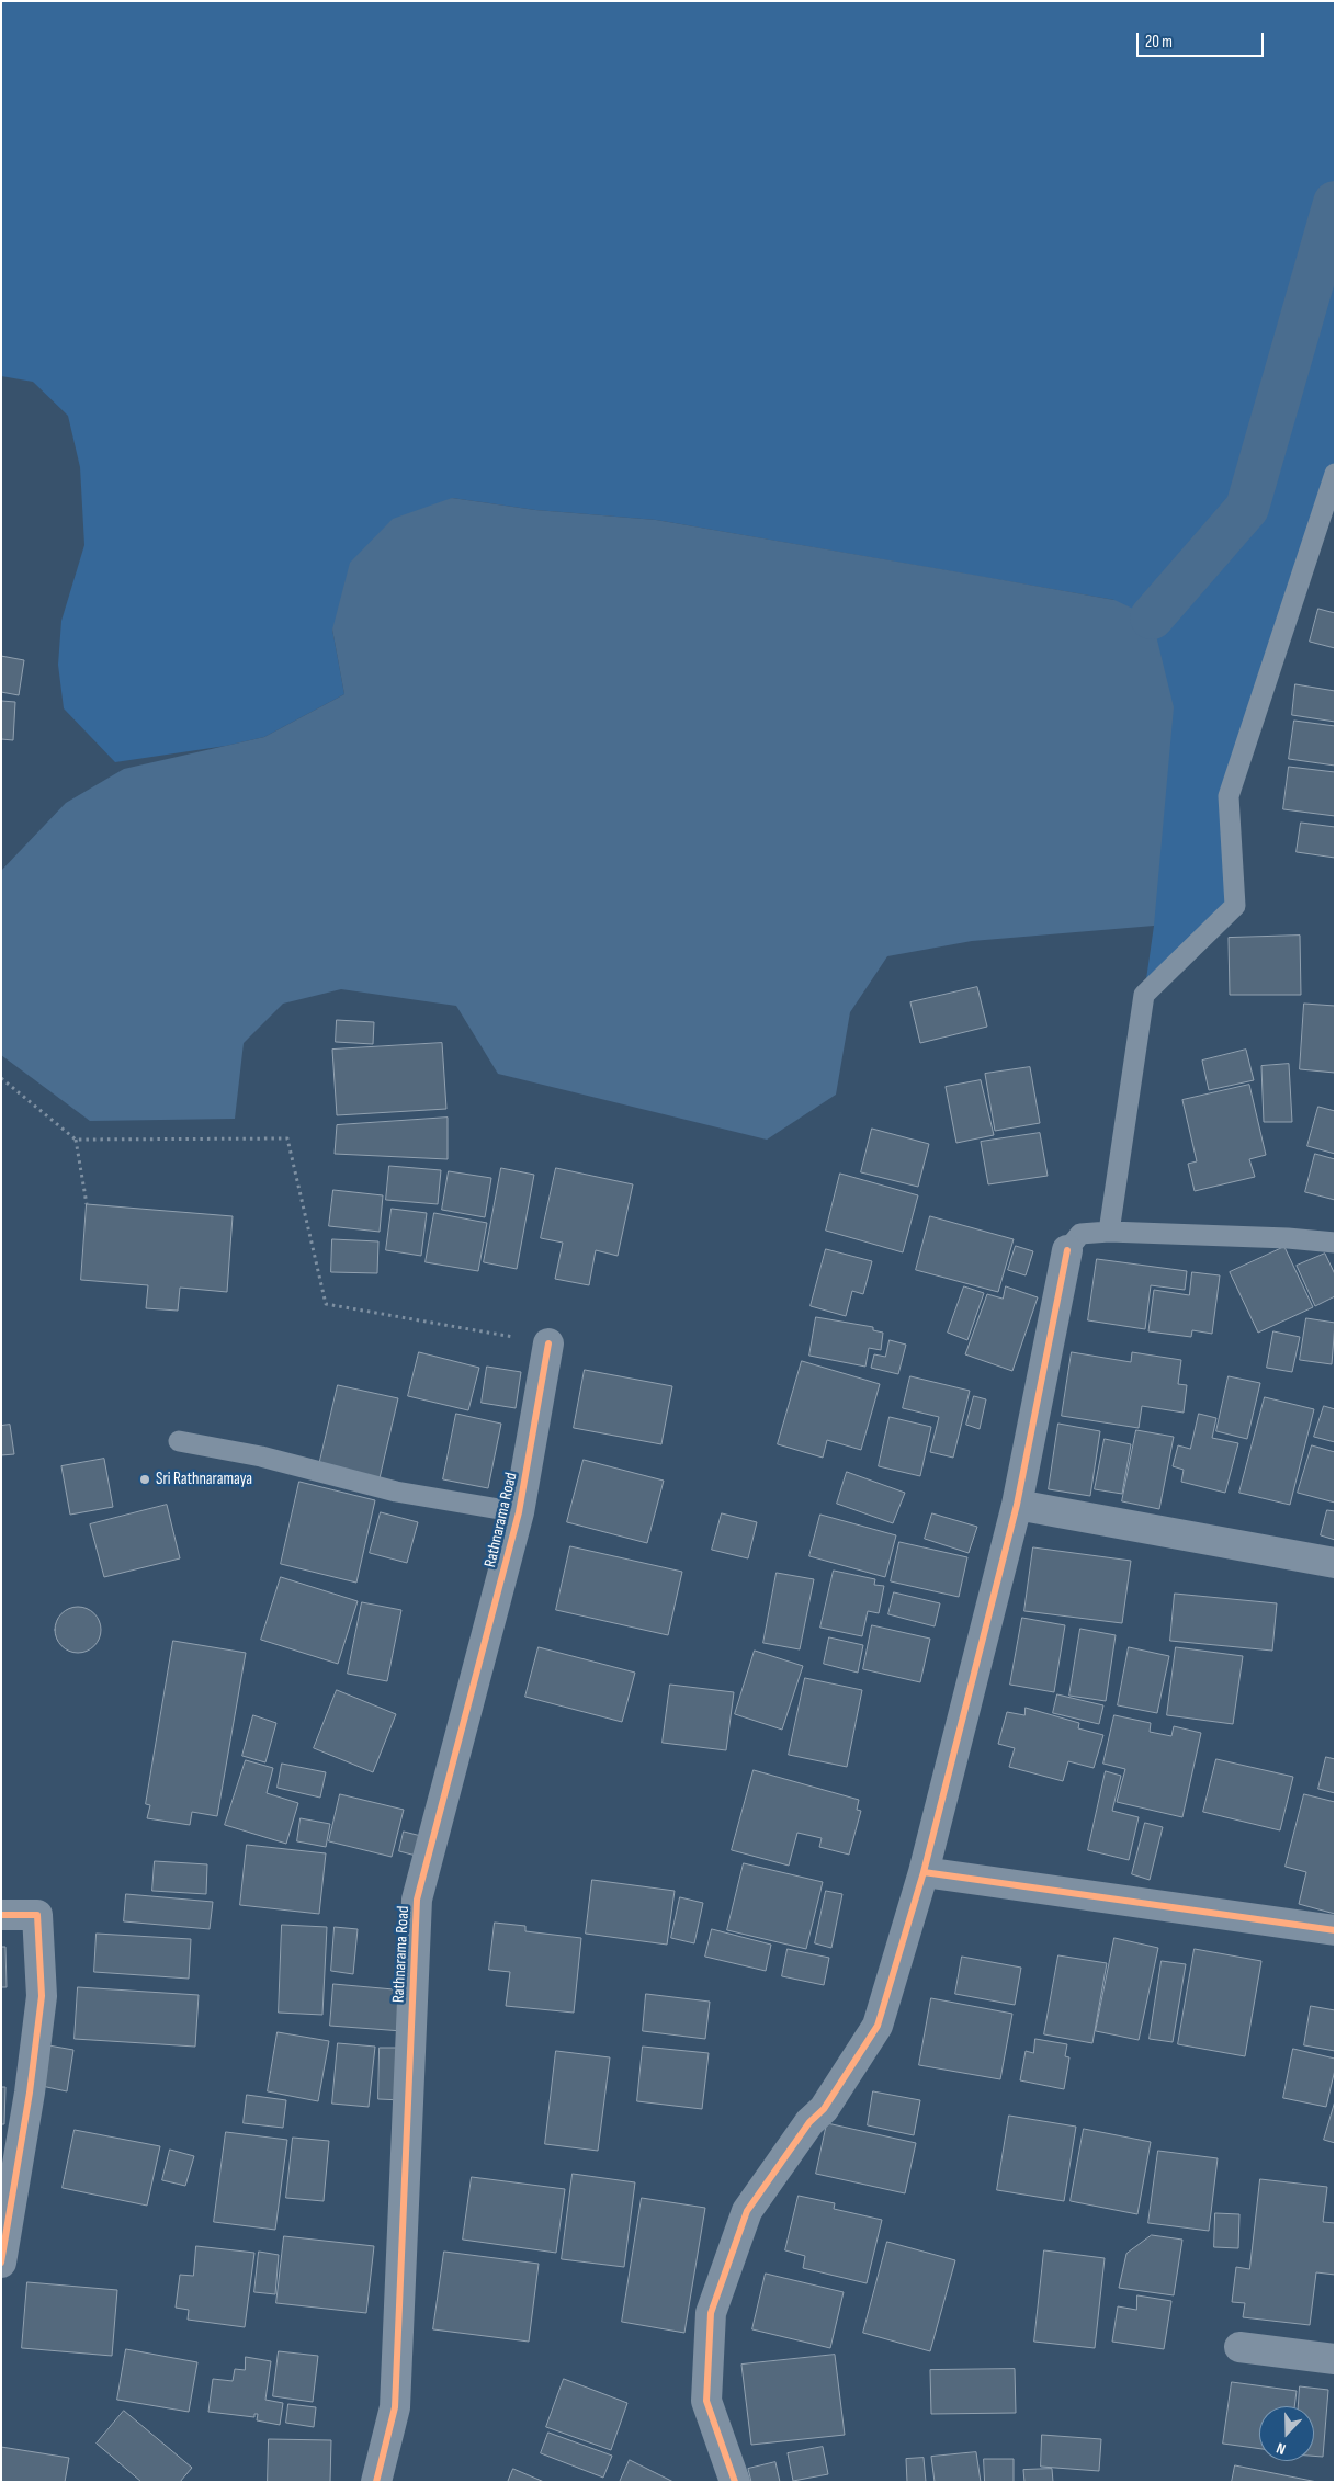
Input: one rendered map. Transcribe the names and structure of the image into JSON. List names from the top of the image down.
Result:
{
  "streets": {
    "street": ["Rathnarama Road"]
  },
  "places": ["Sri Rathnaramaya"],
  "scale_bar": "20 m",
  "north": "bottom"
}
